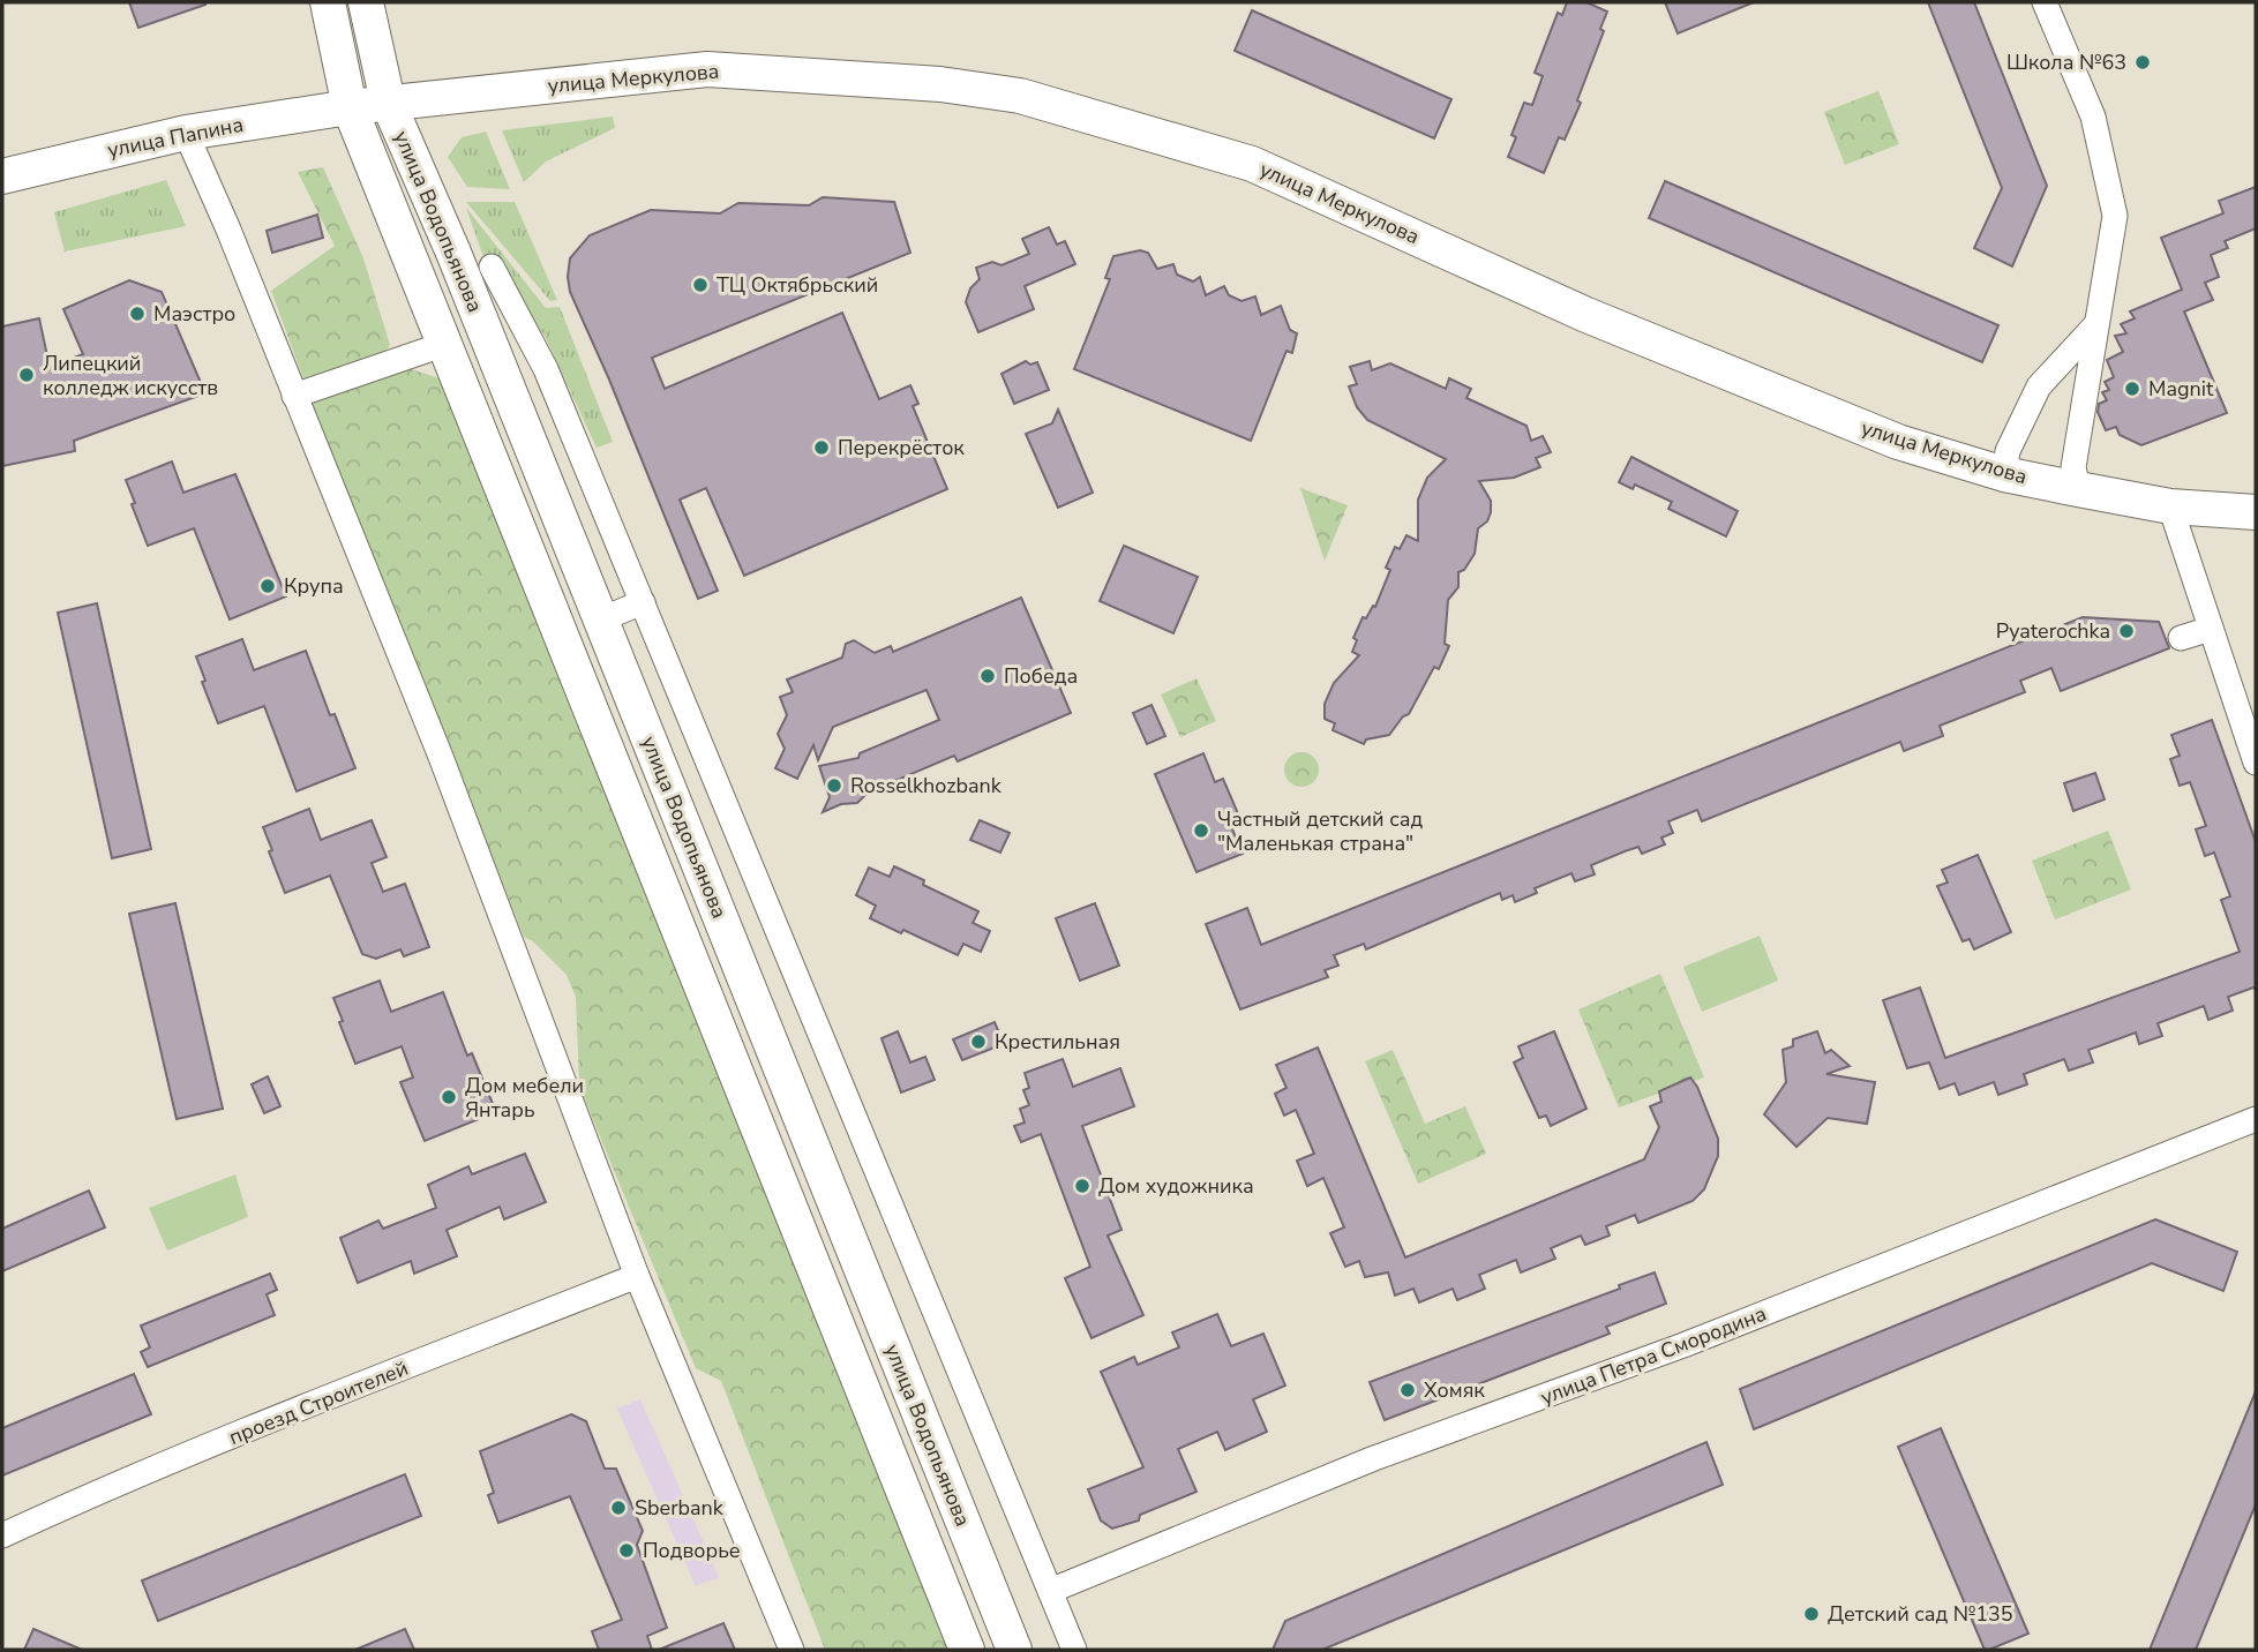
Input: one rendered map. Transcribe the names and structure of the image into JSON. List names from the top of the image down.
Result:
{
  "streets": {
    "main road": ["улица Меркулова", "улица Папина", "улица Водопьянова"],
    "street": ["улица Петра Смородина", "проезд Строителей"]
  },
  "crossings": [
    ["улица Меркулова", "улица Папина"],
    ["улица Меркулова", "улица Водопьянова"],
    ["улица Папина", "улица Водопьянова"]
  ],
  "places": [
    "Школа №63",
    "ТЦ Октябрьский",
    "Маэстро",
    "Липецкий колледж искусств",
    "Magnit",
    "Перекрёсток",
    "Крупа",
    "Pyaterochka",
    "Победа",
    "Rosselkhozbank",
    "Частный детский сад \"Маленькая страна\"",
    "Крестильная",
    "Дом мебели Янтарь",
    "Дом художника",
    "Хомяк",
    "Sberbank",
    "Подворье",
    "Детский сад №135"
  ]
}
